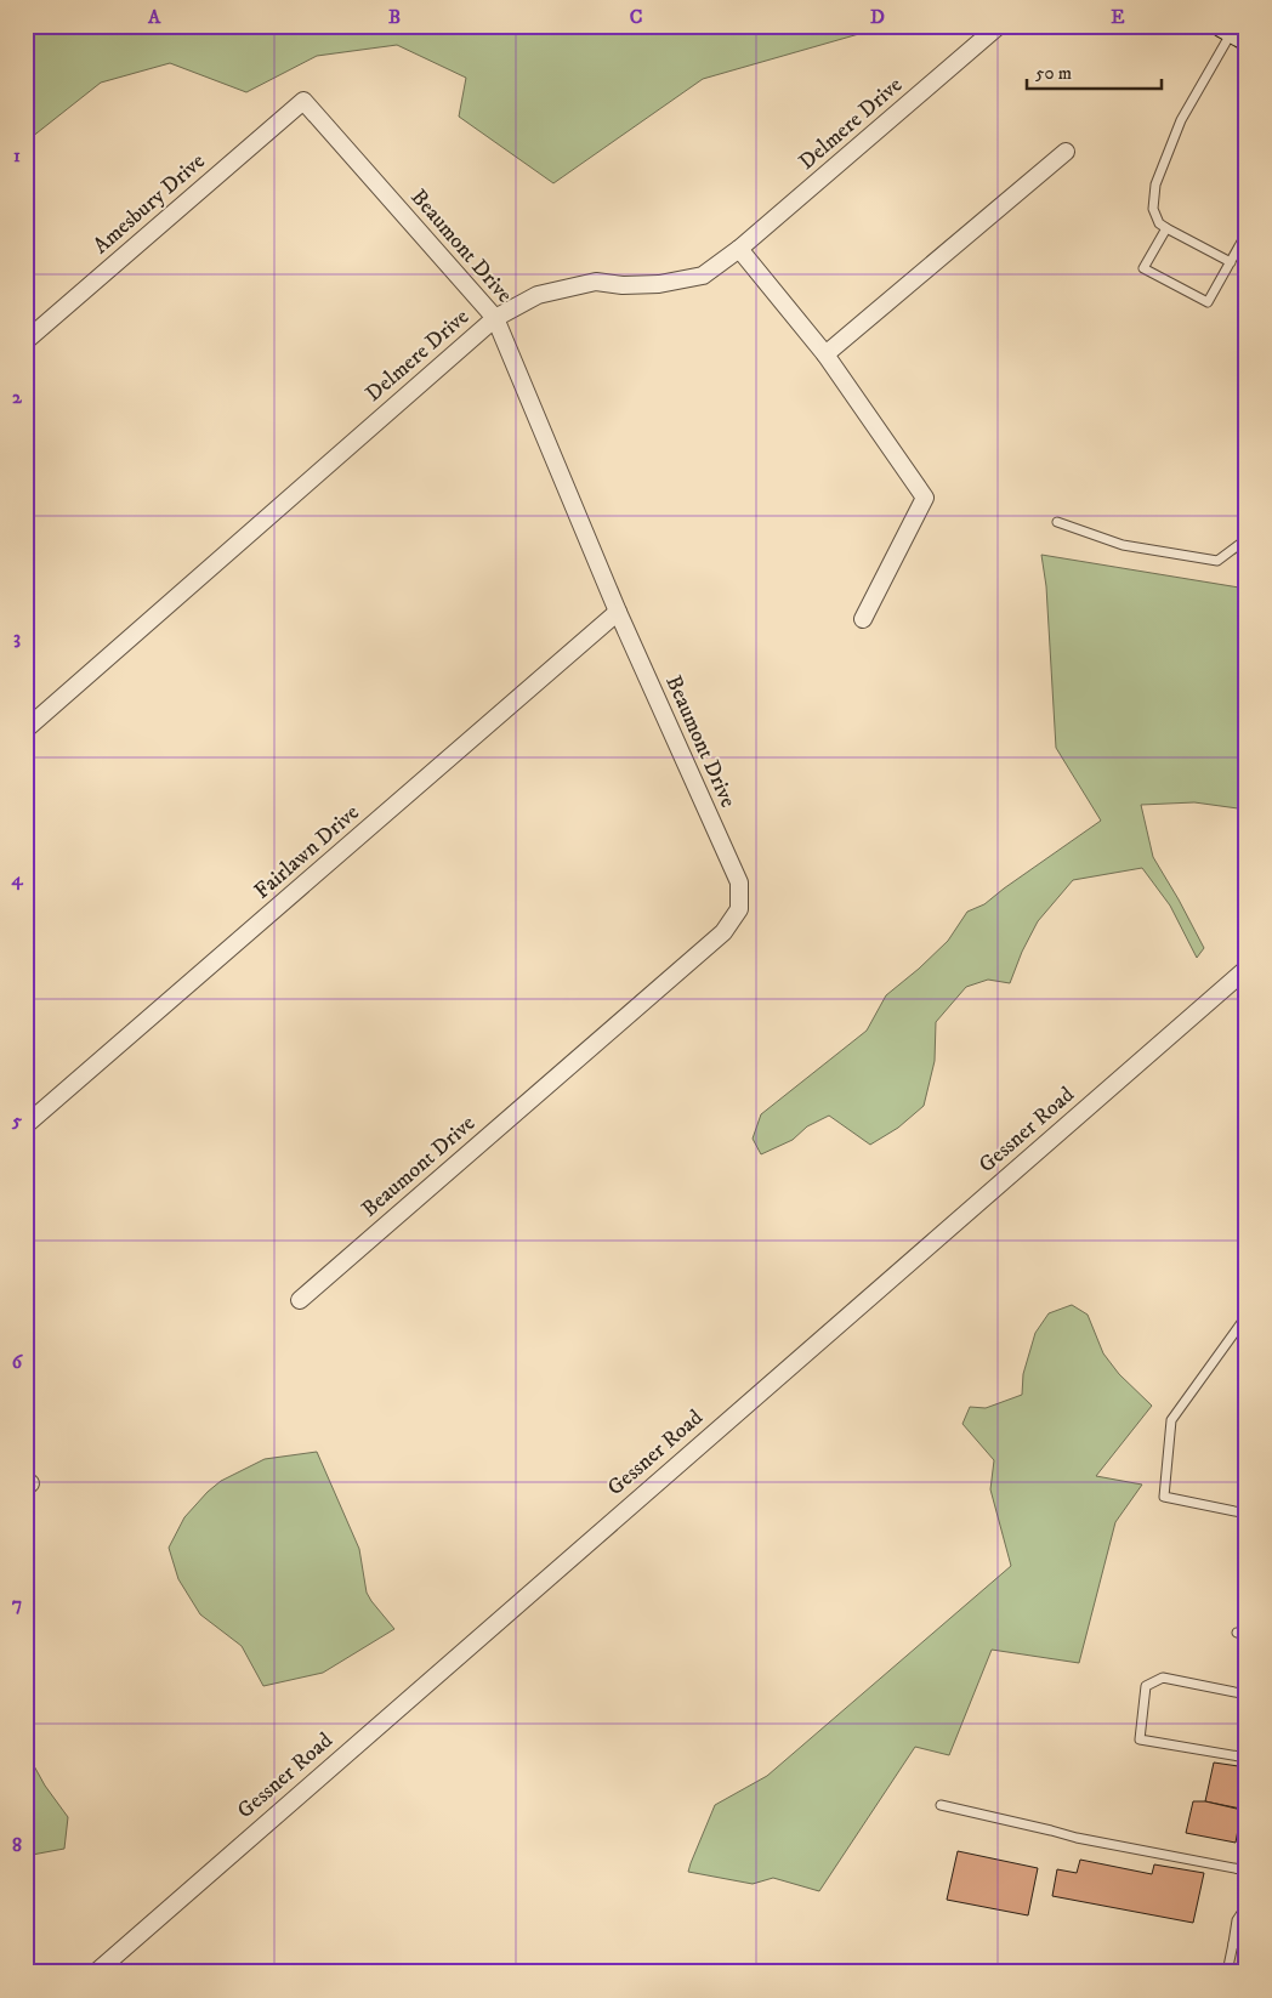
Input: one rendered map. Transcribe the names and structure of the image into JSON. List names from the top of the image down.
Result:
{
  "streets": {
    "street": [
      "Delmere Drive",
      "Amesbury Drive",
      "Beaumont Drive",
      "Fairlawn Drive",
      "Gessner Road"
    ]
  },
  "crossings": [
    ["Delmere Drive", "Beaumont Drive"],
    ["Amesbury Drive", "Beaumont Drive"],
    ["Beaumont Drive", "Fairlawn Drive"]
  ],
  "scale_bar": "50 m",
  "grid": {
    "columns": [
      "A",
      "B",
      "C",
      "D",
      "E"
    ],
    "rows": [
      "1",
      "2",
      "3",
      "4",
      "5",
      "6",
      "7",
      "8"
    ]
  }
}
